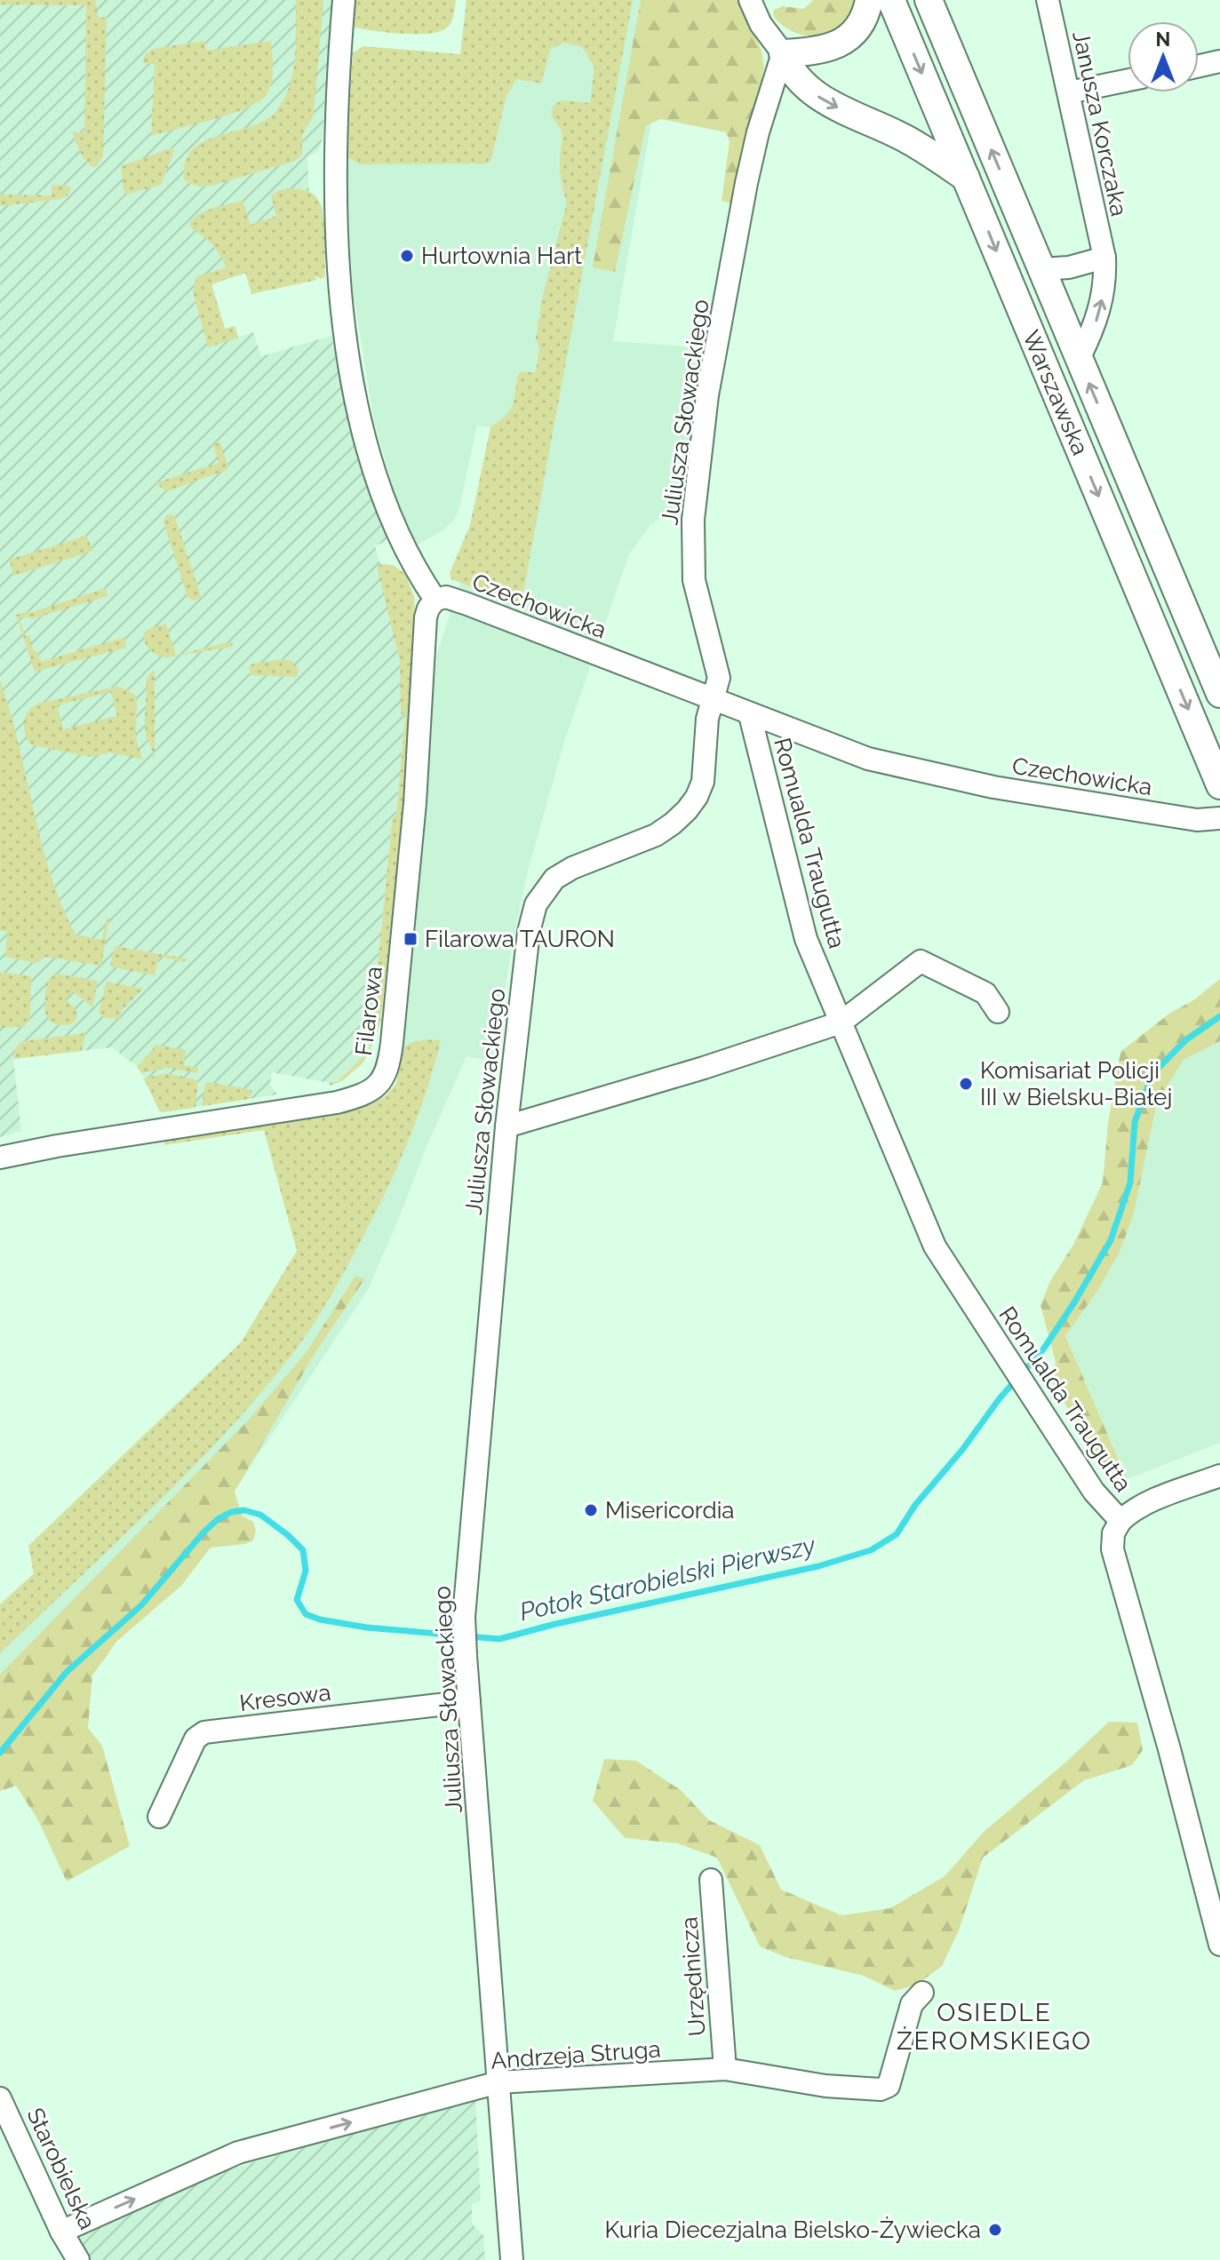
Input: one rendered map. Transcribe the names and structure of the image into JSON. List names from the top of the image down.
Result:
{
  "streets": {
    "main road": ["Warszawska"],
    "street": [
      "Janusza Korczaka",
      "Juliusza Słowackiego",
      "Czechowicka",
      "Romualda Traugutta",
      "Filarowa",
      "Kresowa",
      "Urzędnicza",
      "Andrzeja Struga",
      "Starobielska"
    ]
  },
  "crossings": [
    ["Janusza Korczaka", "Warszawska"],
    ["Juliusza Słowackiego", "Czechowicka"],
    ["Juliusza Słowackiego", "Kresowa"],
    ["Juliusza Słowackiego", "Andrzeja Struga"],
    ["Czechowicka", "Romualda Traugutta"],
    ["Czechowicka", "Filarowa"],
    ["Urzędnicza", "Andrzeja Struga"],
    ["Andrzeja Struga", "Starobielska"]
  ],
  "one_way": ["Andrzeja Struga"],
  "districts": ["OSIEDLE ŻEROMSKIEGO"],
  "water": ["Potok Starobielski Pierwszy"],
  "places": {
    "other": [
      "Hurtownia Hart",
      "Komisariat Policji III w Bielsku-Białej",
      "Misericordia",
      "Kuria Diecezjalna Bielsko-Żywiecka"
    ],
    "transit": ["Filarowa TAURON"]
  },
  "north": "top"
}
